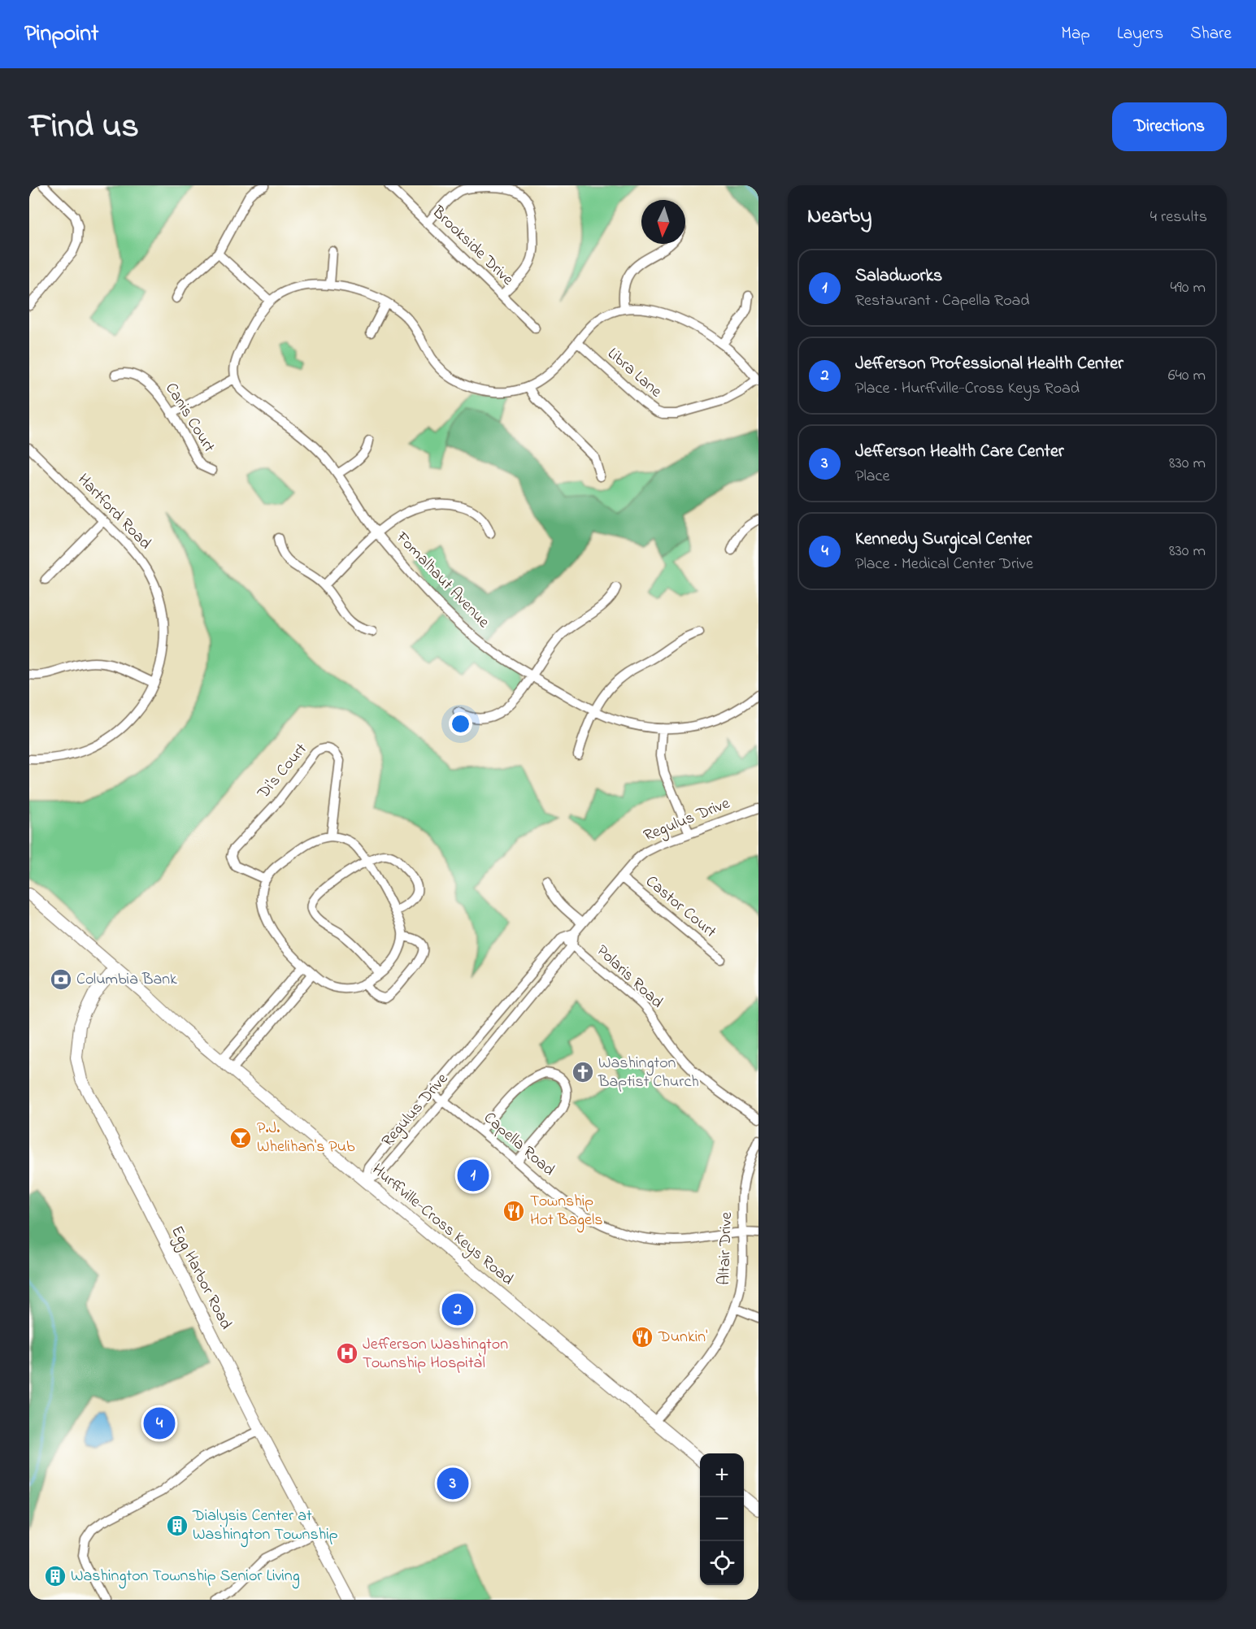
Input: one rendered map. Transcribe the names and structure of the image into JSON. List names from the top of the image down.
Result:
{
  "streets": {
    "main road": ["Hurffville-Cross Keys Road", "Egg Harbor Road"],
    "street": [
      "Brookside Drive",
      "Libra Lane",
      "Canis Court",
      "Hartford Road",
      "Fomalhaut Avenue",
      "Di's Court",
      "Regulus Drive",
      "Castor Court",
      "Polaris Road",
      "Capella Road",
      "Altair Drive"
    ]
  },
  "crossings": [
    ["Regulus Drive", "Castor Court"],
    ["Regulus Drive", "Polaris Road"],
    ["Regulus Drive", "Capella Road"],
    ["Regulus Drive", "Hurffville-Cross Keys Road"],
    ["Capella Road", "Altair Drive"],
    ["Hurffville-Cross Keys Road", "Altair Drive"],
    ["Hurffville-Cross Keys Road", "Egg Harbor Road"]
  ],
  "places": {
    "bank": ["Columbia Bank"],
    "church": ["Washington Baptist Church"],
    "bar": ["P.J. Whelihan's Pub"],
    "restaurant": ["Township Hot Bagels", "Dunkin'"],
    "hospital": ["Jefferson Washington Township Hospital"],
    "building": ["Dialysis Center at Washington Township", "Washington Township Senior Living"]
  },
  "north": "bottom",
  "page": {
    "header": "Pinpoint",
    "nav": ["Map", "Layers", "Share"],
    "title": "Find us",
    "buttons": "Directions",
    "heading": ["Nearby", "4 results"],
    "list": [
      {
        "mark": "1",
        "name": "Saladworks",
        "note": "Restaurant · Capella Road",
        "value": "490 m"
      },
      {
        "mark": "2",
        "name": "Jefferson Professional Health Center",
        "note": "Place · Hurffville-Cross Keys Road",
        "value": "640 m"
      },
      {
        "mark": "3",
        "name": "Jefferson Health Care Center",
        "note": "Place",
        "value": "830 m"
      },
      {
        "mark": "4",
        "name": "Kennedy Surgical Center",
        "note": "Place · Medical Center Drive",
        "value": "830 m"
      }
    ],
    "pins": [
      "1",
      "2",
      "4",
      "3"
    ],
    "map_buttons": ["+", "−"]
  }
}
